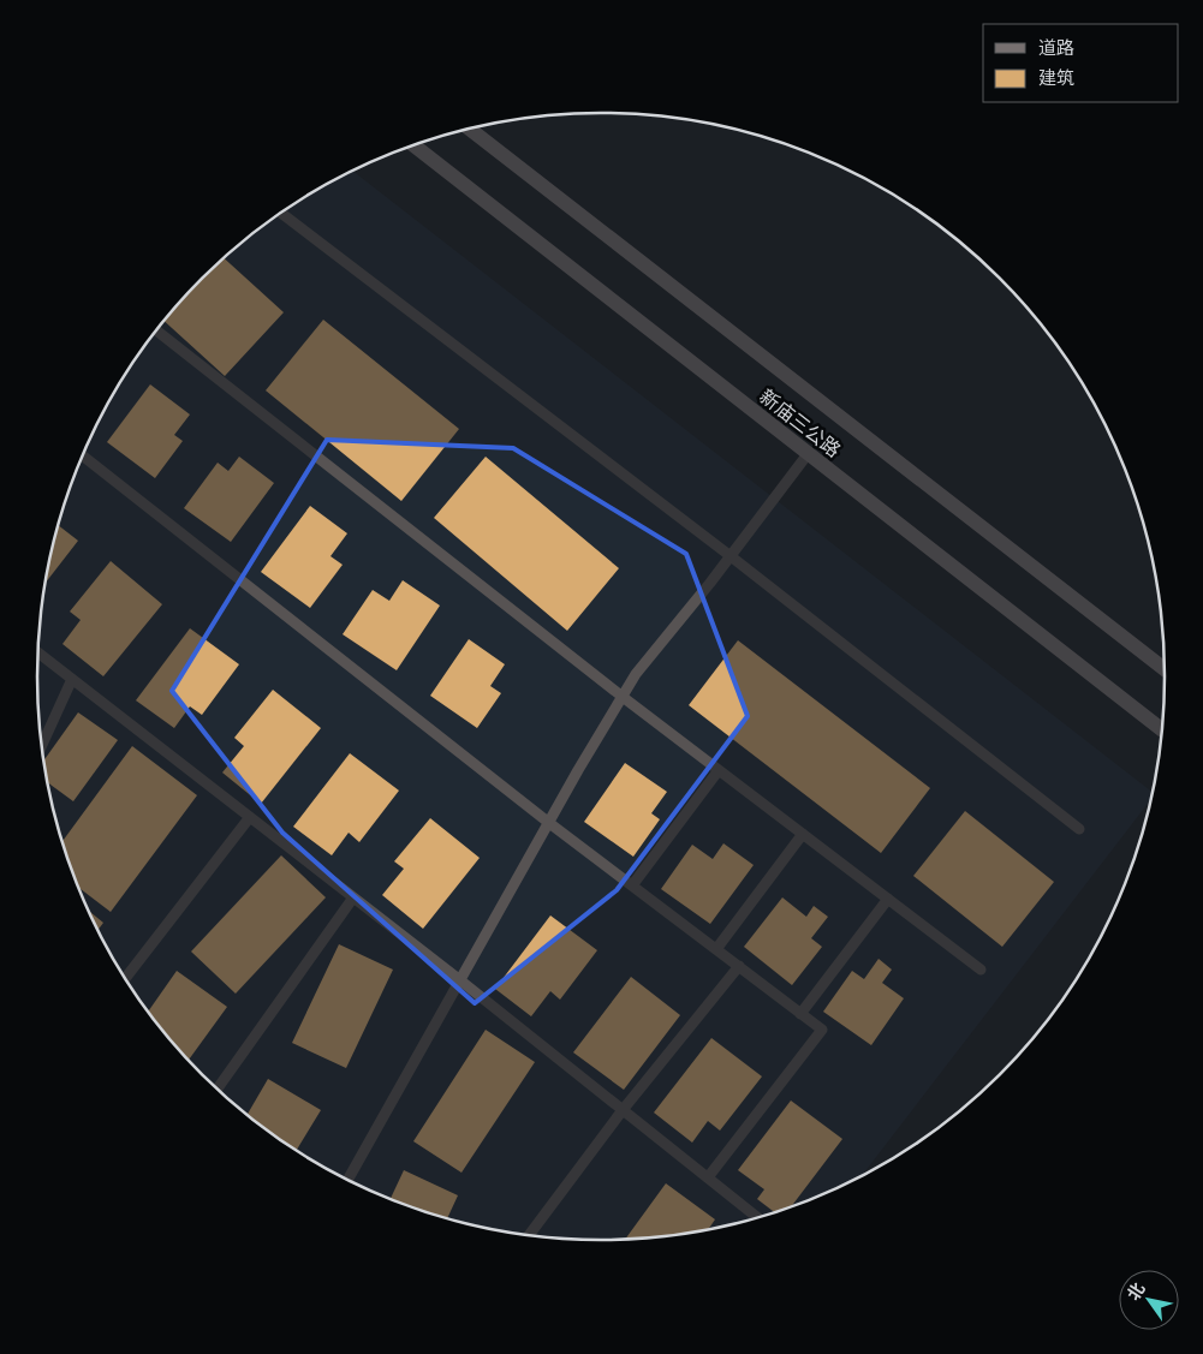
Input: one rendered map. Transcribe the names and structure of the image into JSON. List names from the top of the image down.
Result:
{
  "streets": {
    "main road": ["新庙三公路"]
  },
  "legend": ["道路", "建筑"],
  "north": "top left"
}
